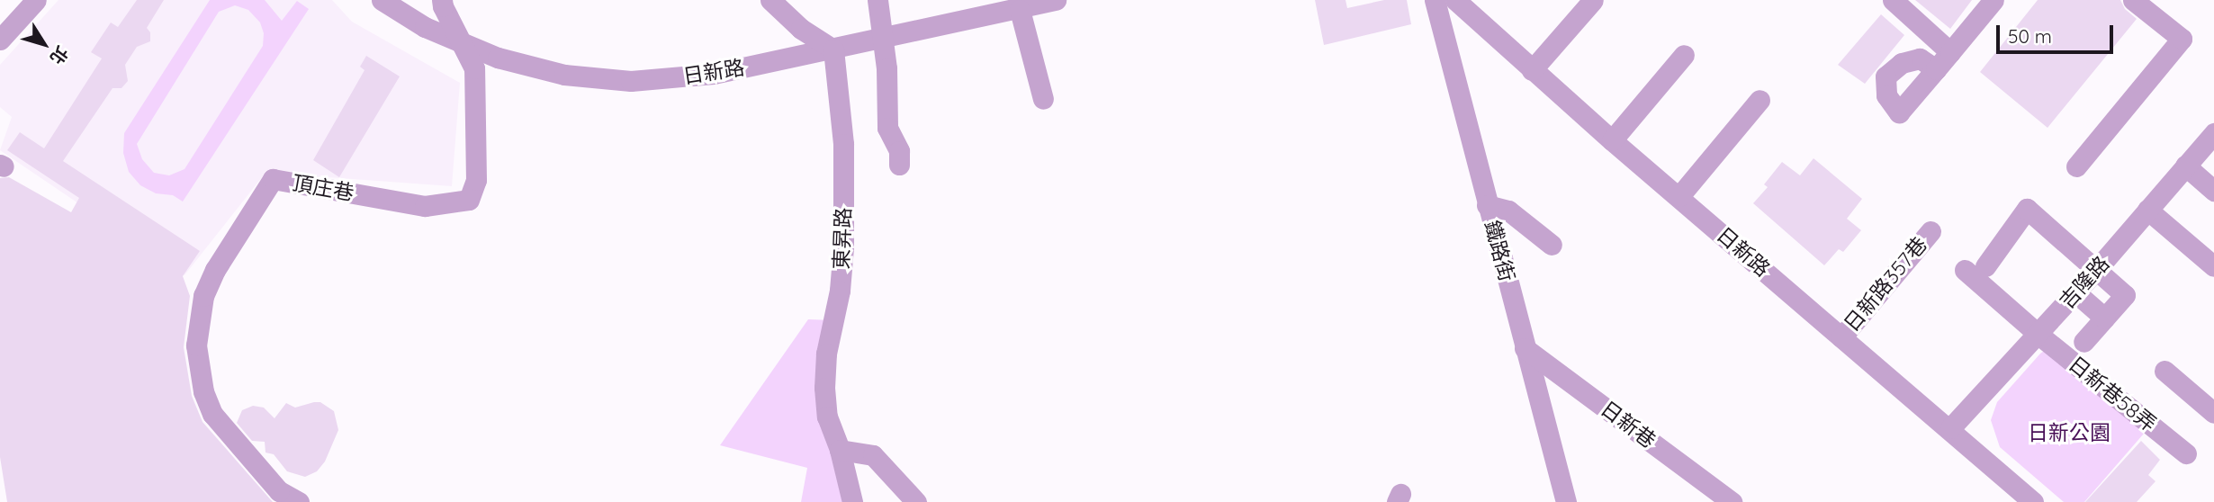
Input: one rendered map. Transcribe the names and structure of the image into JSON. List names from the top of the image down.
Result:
{
  "streets": {
    "street": [
      "日新路",
      "頂庄巷",
      "東昇路",
      "鐵路街",
      "吉隆路",
      "日新路357巷",
      "日新巷58弄",
      "日新巷"
    ]
  },
  "crossings": [
    ["日新路", "頂庄巷"],
    ["日新路", "東昇路"],
    ["日新路", "吉隆路"],
    ["日新路", "日新路357巷"],
    ["鐵路街", "日新巷"],
    ["吉隆路", "日新巷58弄"]
  ],
  "parks": ["日新公園"],
  "scale_bar": "50 m",
  "north": "bottom right"
}
